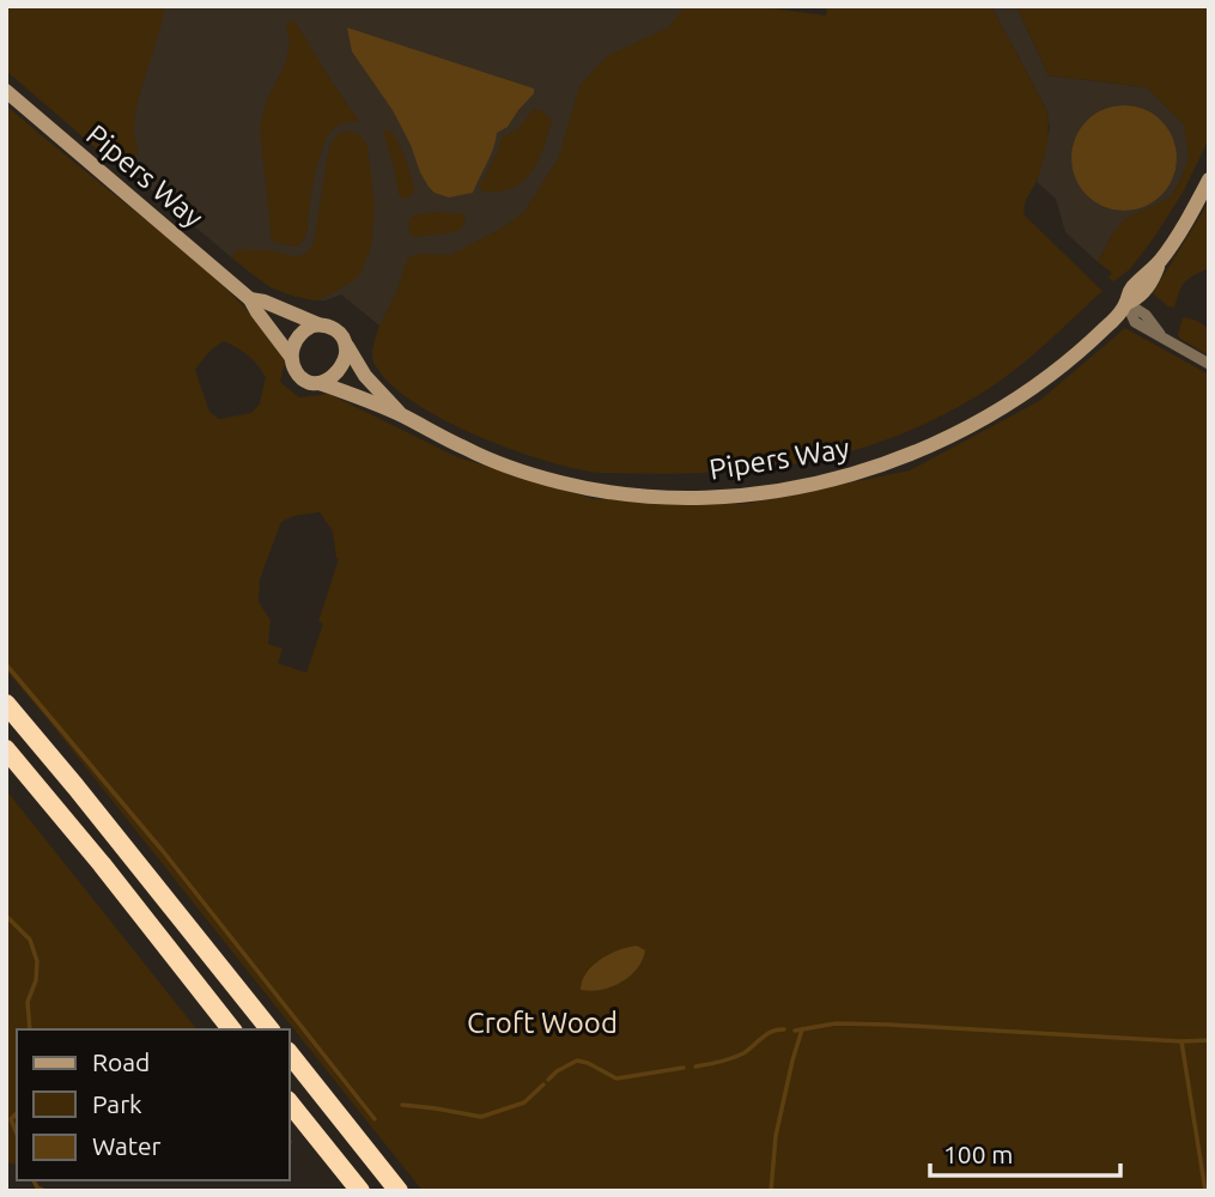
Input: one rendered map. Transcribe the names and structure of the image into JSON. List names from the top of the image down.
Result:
{
  "streets": {
    "main road": ["Pipers Way"]
  },
  "parks": ["Croft Wood"],
  "legend": ["Road", "Park", "Water"],
  "scale_bar": "100 m"
}
